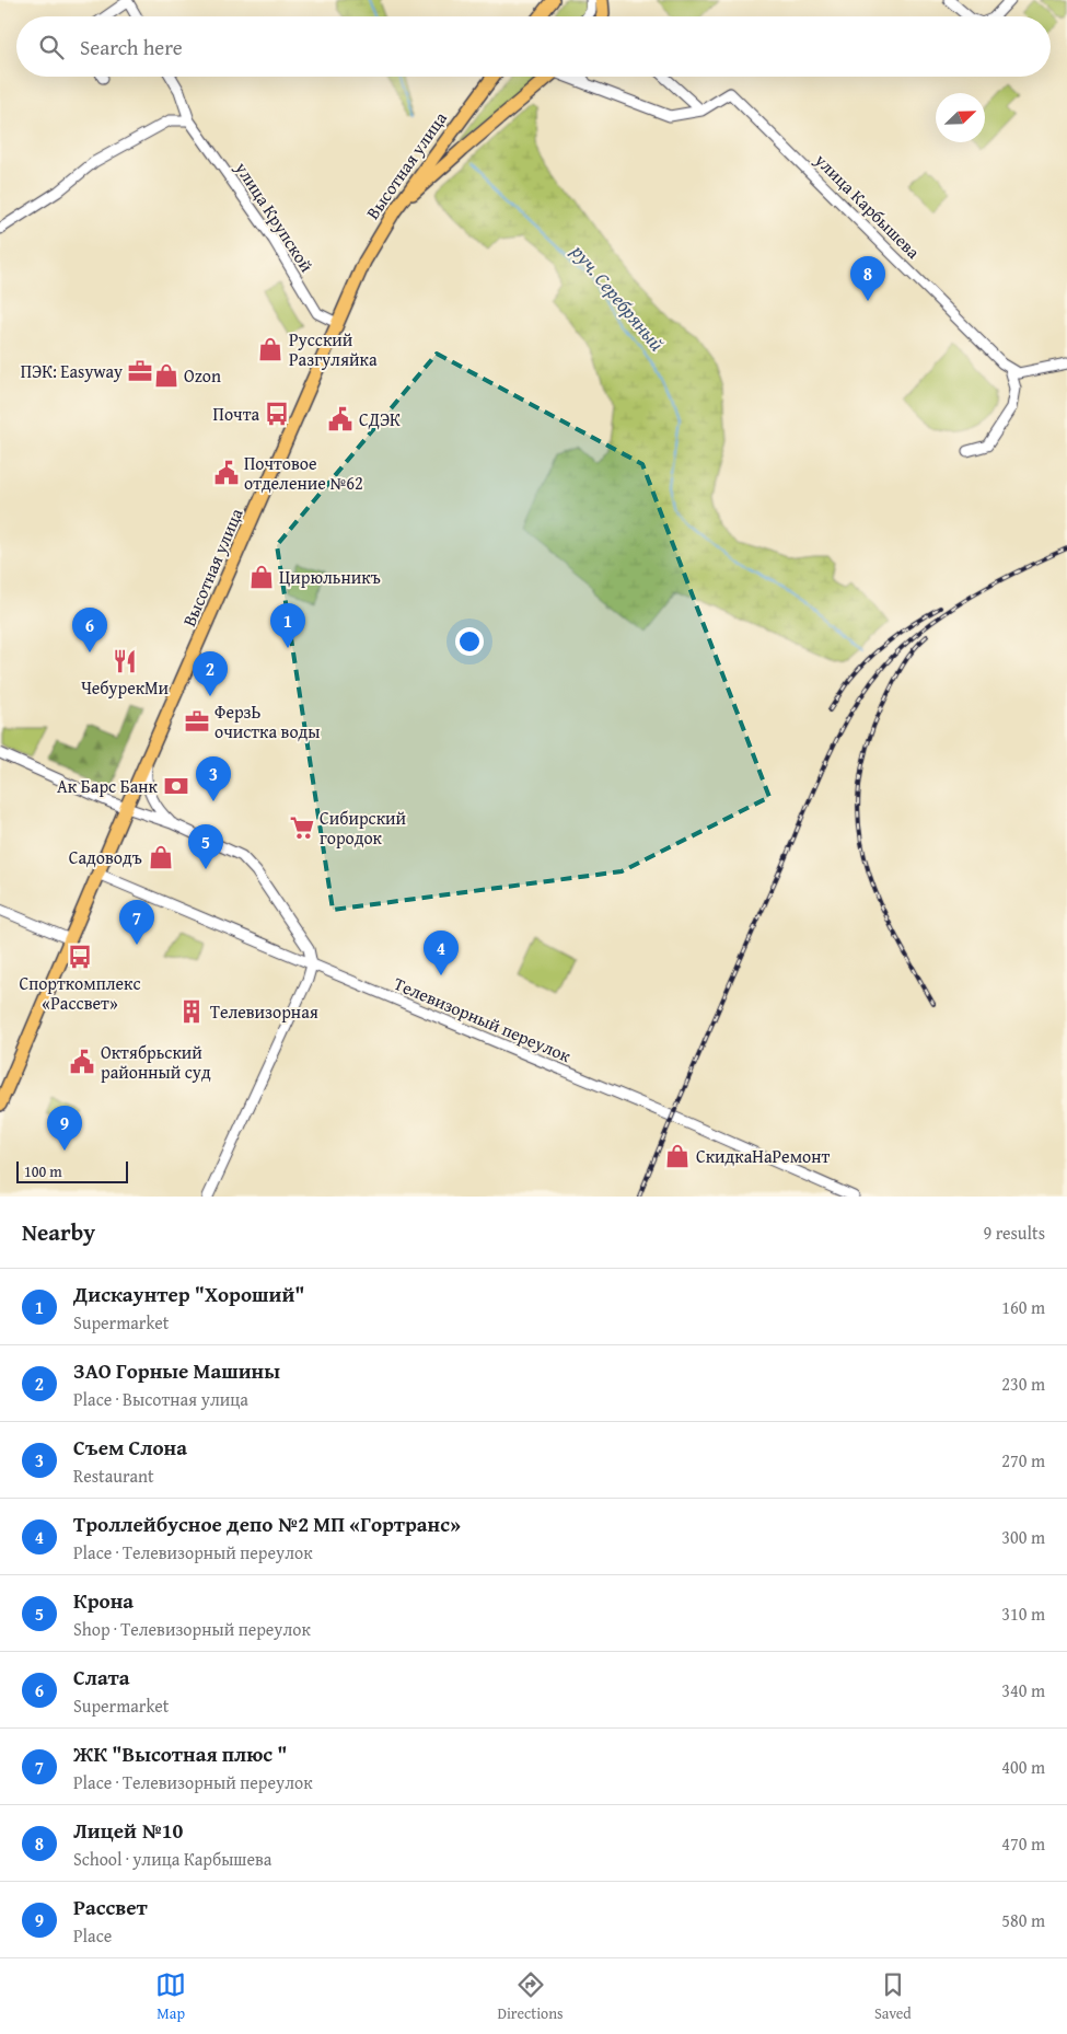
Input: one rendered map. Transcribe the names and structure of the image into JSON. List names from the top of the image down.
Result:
{
  "streets": {
    "main road": ["Высотная улица"],
    "street": ["улица Карбышева", "улица Крупской", "Телевизорный переулок"]
  },
  "crossings": [
    ["Высотная улица", "улица Крупской"],
    ["Высотная улица", "Телевизорный переулок"]
  ],
  "water": ["руч. Серебряный"],
  "places": {
    "shop": [
      "Русский Разгуляйка",
      "Ozon",
      "Цирюльникъ",
      "Садоводъ",
      "СкидкаНаРемонт"
    ],
    "office": ["ПЭК: Easyway", "ФерзЬ очистка воды"],
    "bus stop": ["Почта", "Спорткомплекс «Рассвет»"],
    "public building": ["СДЭК", "Почтовое отделение №62", "Октябрьский районный суд"],
    "restaurant": ["ЧебурекМи"],
    "bank": ["Ак Барс Банк"],
    "supermarket": ["Сибирский городок"],
    "building": ["Телевизорная"]
  },
  "scale_bar": "100 m",
  "north": "top right",
  "page": {
    "search": "Search here",
    "pins": [
      "8",
      "1",
      "6",
      "2",
      "3",
      "5",
      "7",
      "4",
      "9"
    ],
    "scale": "100 m",
    "heading": ["Nearby", "9 results"],
    "list": [
      {
        "mark": "1",
        "name": "Дискаунтер \"Хороший\"",
        "note": "Supermarket",
        "value": "160 m"
      },
      {
        "mark": "2",
        "name": "ЗАО Горные Машины",
        "note": "Place · Высотная улица",
        "value": "230 m"
      },
      {
        "mark": "3",
        "name": "Съем Слона",
        "note": "Restaurant",
        "value": "270 m"
      },
      {
        "mark": "4",
        "name": "Троллейбусное депо №2 МП «Гортранс»",
        "note": "Place · Телевизорный переулок",
        "value": "300 m"
      },
      {
        "mark": "5",
        "name": "Крона",
        "note": "Shop · Телевизорный переулок",
        "value": "310 m"
      },
      {
        "mark": "6",
        "name": "Слата",
        "note": "Supermarket",
        "value": "340 m"
      },
      {
        "mark": "7",
        "name": "ЖК \"Высотная плюс \"",
        "note": "Place · Телевизорный переулок",
        "value": "400 m"
      },
      {
        "mark": "8",
        "name": "Лицей №10",
        "note": "School · улица Карбышева",
        "value": "470 m"
      },
      {
        "mark": "9",
        "name": "Рассвет",
        "note": "Place",
        "value": "580 m"
      }
    ],
    "nav": ["Map", "Directions", "Saved"]
  }
}
